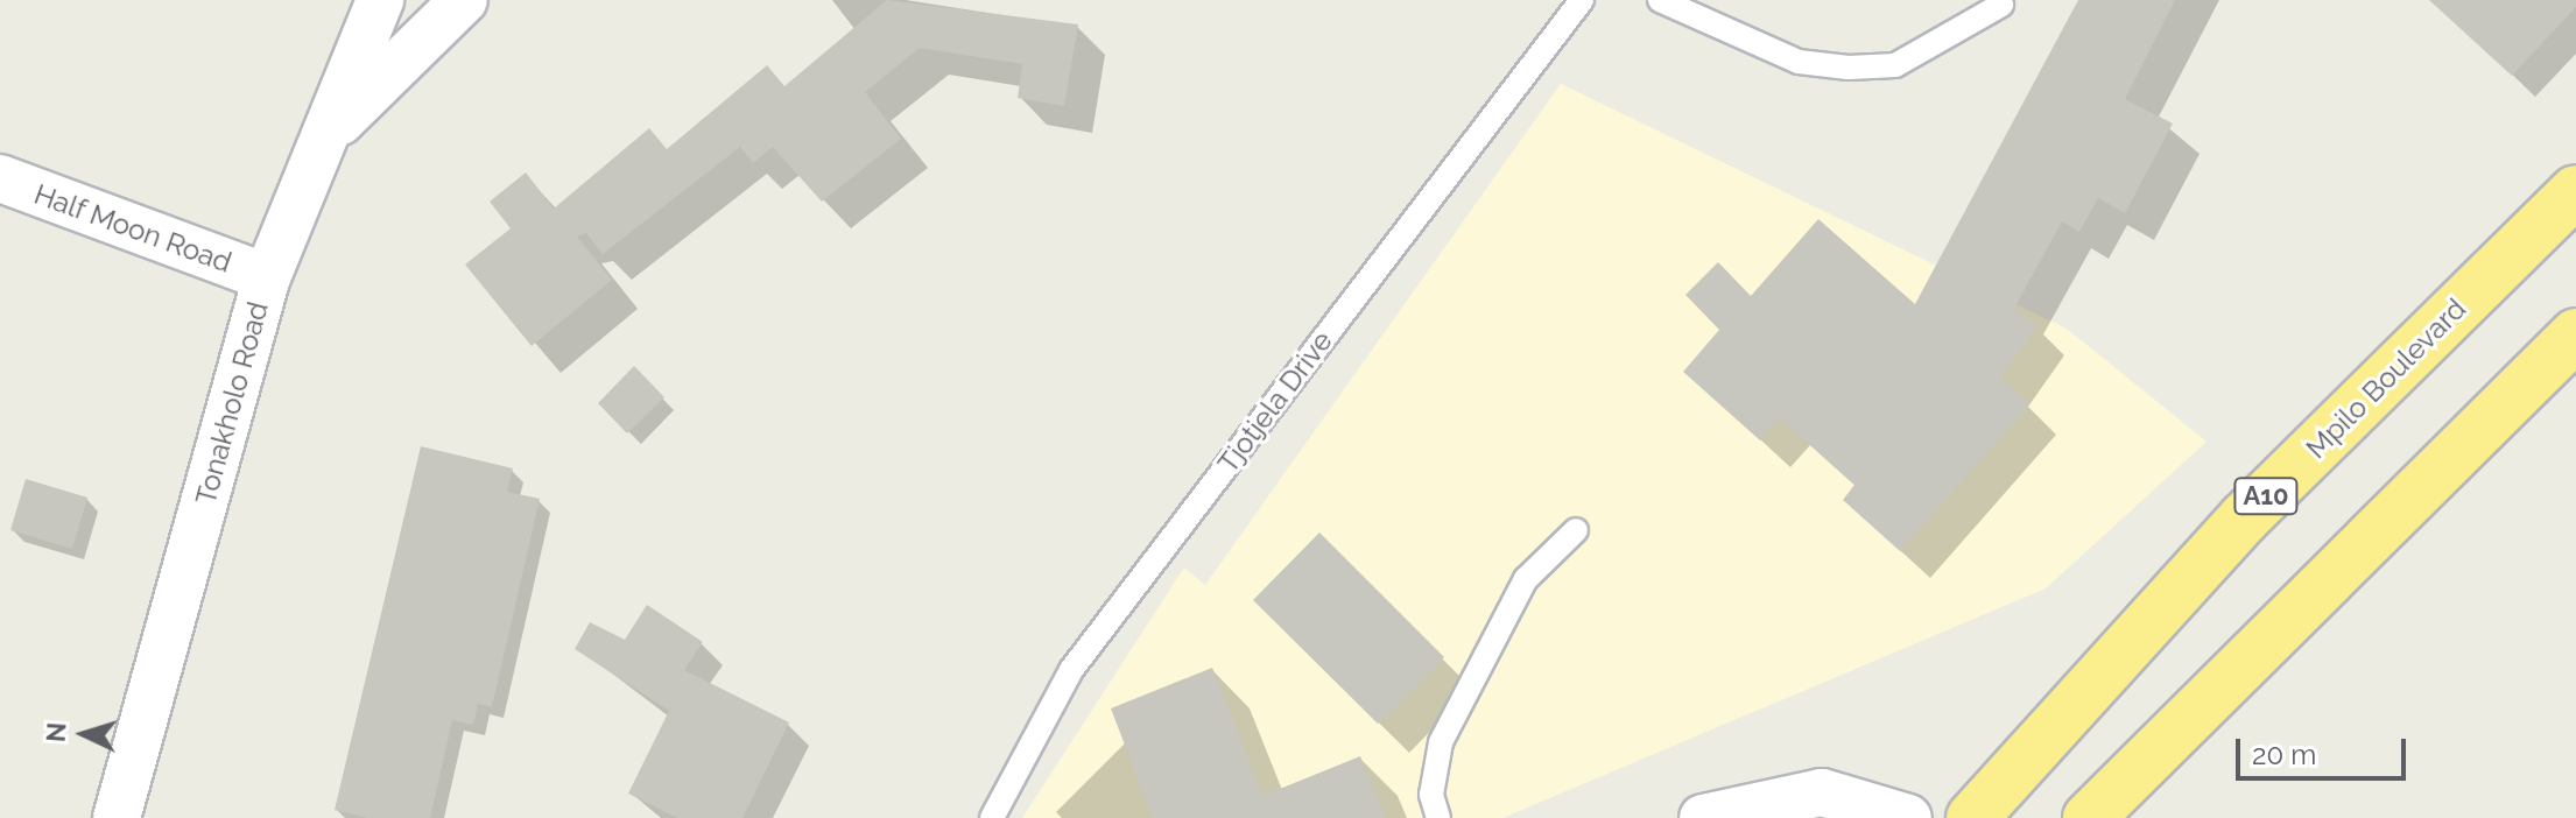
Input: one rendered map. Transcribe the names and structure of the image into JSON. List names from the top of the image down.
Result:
{
  "streets": {
    "highway": ["Mpilo Boulevard", "A10"],
    "street": ["Half Moon Road", "Tonakholo Road"],
    "lane": ["Tjotjela Drive"]
  },
  "crossings": [
    ["Half Moon Road", "Tonakholo Road"]
  ],
  "scale_bar": "20 m",
  "north": "left"
}
